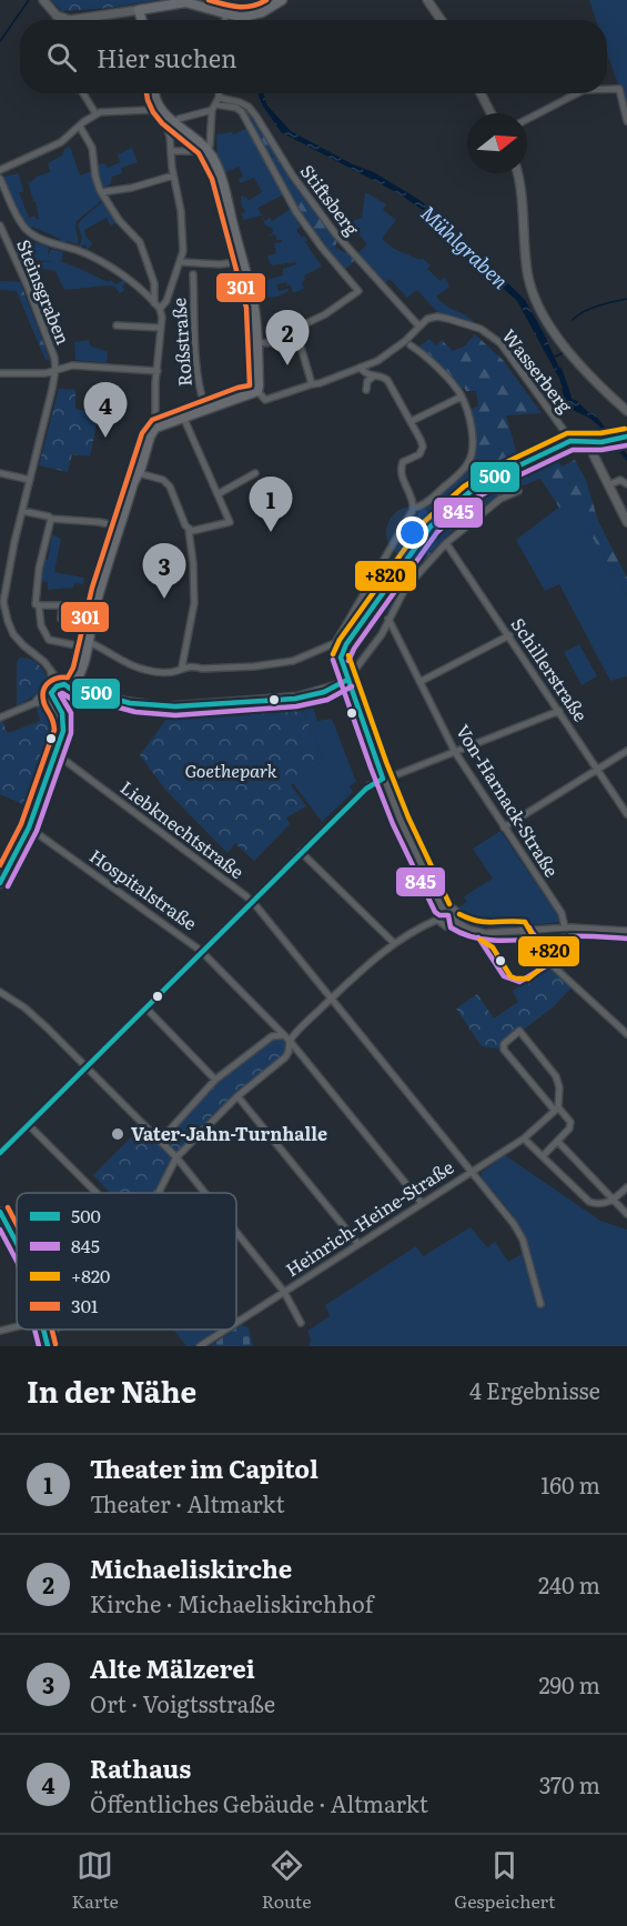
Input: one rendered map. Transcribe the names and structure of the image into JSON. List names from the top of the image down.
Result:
{
  "streets": {
    "street": [
      "Stiftsberg",
      "Steinsgraben",
      "Roßstraße",
      "Wasserberg",
      "Schillerstraße",
      "Von-Harnack-Straße",
      "Liebknechtstraße",
      "Hospitalstraße",
      "Heinrich-Heine-Straße"
    ]
  },
  "crossings": [
    ["Stiftsberg", "Wasserberg"],
    ["Liebknechtstraße", "Heinrich-Heine-Straße"],
    ["Hospitalstraße", "Heinrich-Heine-Straße"]
  ],
  "water": ["Mühlgraben"],
  "parks": ["Goethepark"],
  "places": ["Vater-Jahn-Turnhalle"],
  "lines": [
    "transit line 301",
    "transit line +820",
    "transit line 500",
    "transit line 845"
  ],
  "legend": [
    "500",
    "845",
    "+820",
    "301"
  ],
  "north": "right",
  "page": {
    "search": "Hier suchen",
    "pins": [
      "2",
      "4",
      "1",
      "3"
    ],
    "heading": ["In der Nähe", "4 Ergebnisse"],
    "list": [
      {
        "mark": "1",
        "name": "Theater im Capitol",
        "note": "Theater · Altmarkt",
        "value": "160 m"
      },
      {
        "mark": "2",
        "name": "Michaeliskirche",
        "note": "Kirche · Michaeliskirchhof",
        "value": "240 m"
      },
      {
        "mark": "3",
        "name": "Alte Mälzerei",
        "note": "Ort · Voigtsstraße",
        "value": "290 m"
      },
      {
        "mark": "4",
        "name": "Rathaus",
        "note": "Öffentliches Gebäude · Altmarkt",
        "value": "370 m"
      }
    ],
    "nav": ["Karte", "Route", "Gespeichert"]
  }
}
